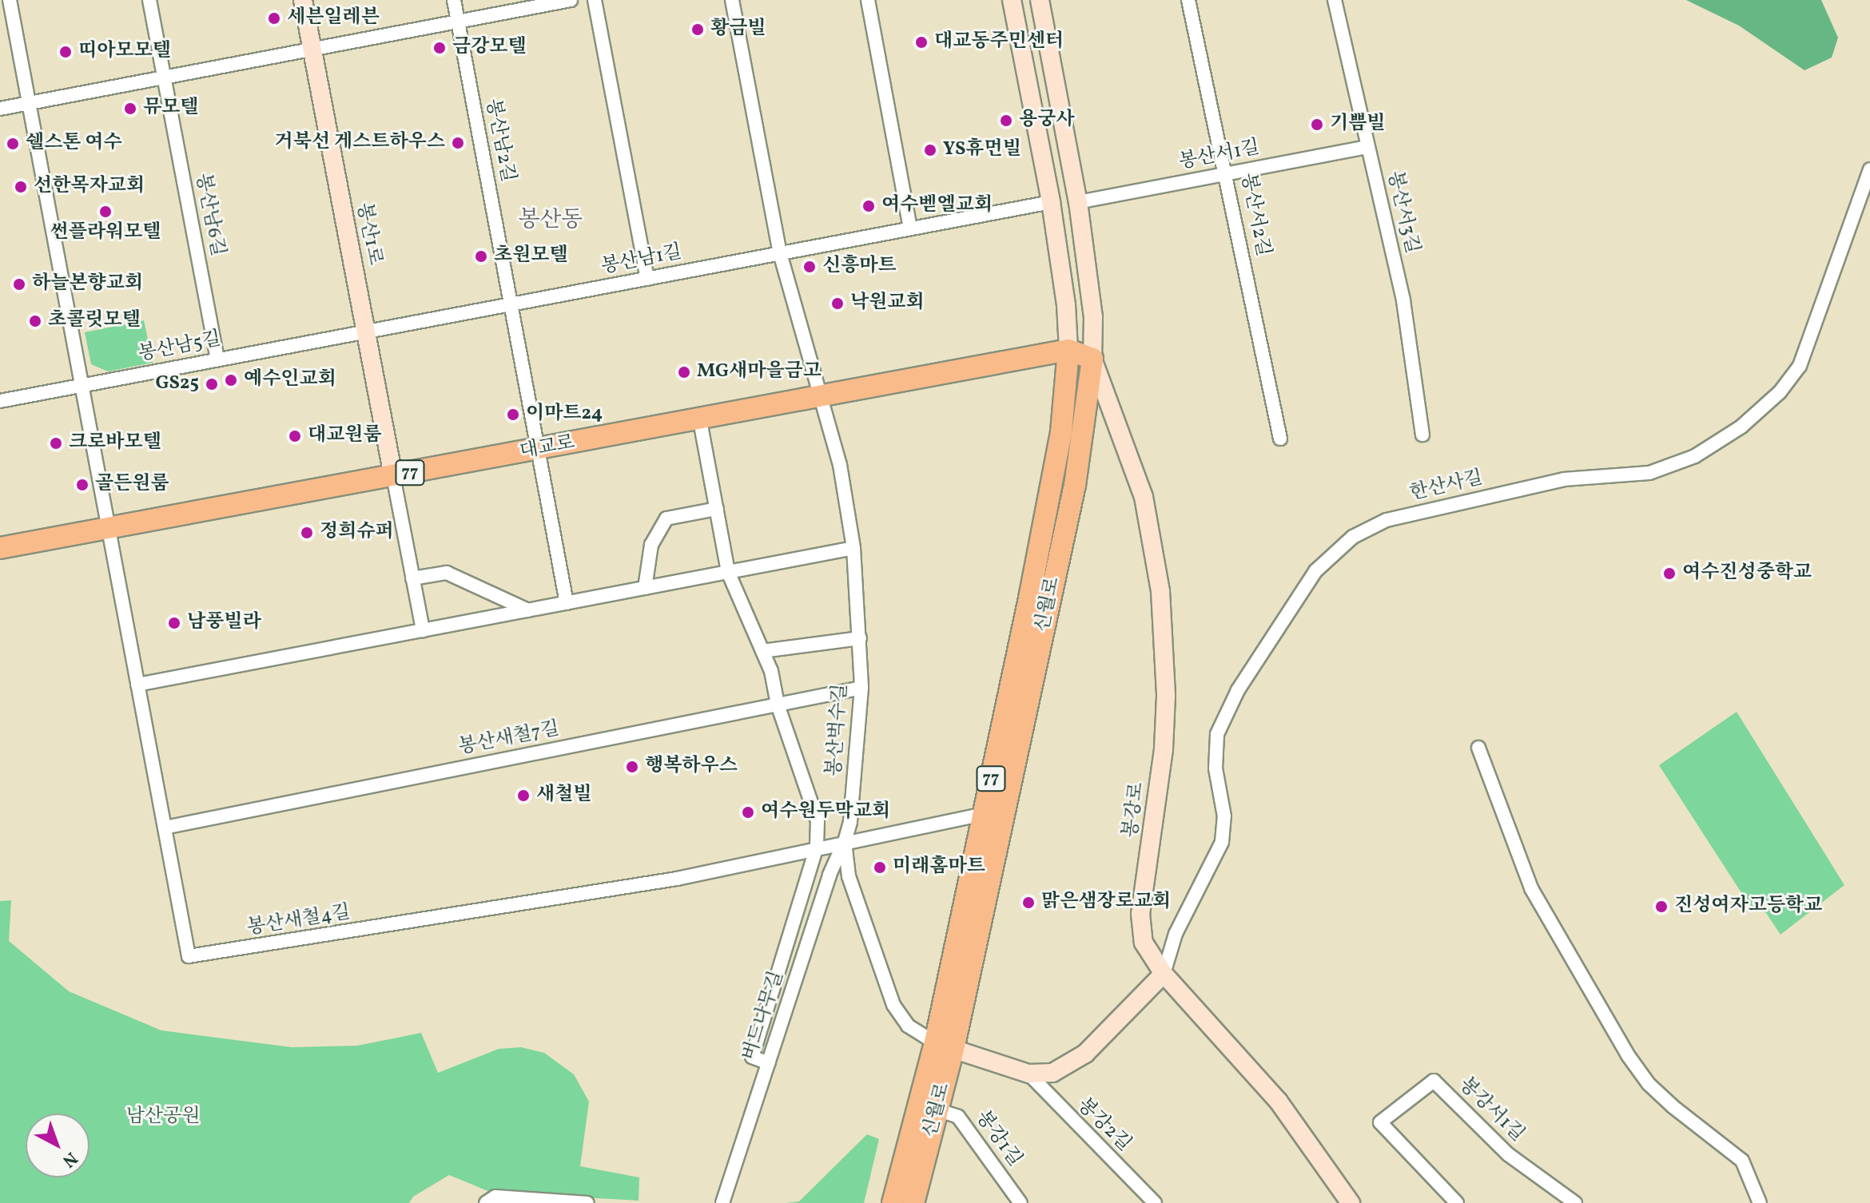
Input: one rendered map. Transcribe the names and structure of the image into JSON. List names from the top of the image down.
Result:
{
  "streets": {
    "main road": ["대교로", "77", "신월로"],
    "street": [
      "봉산남2길",
      "봉산서1길",
      "봉산서3길",
      "봉산남6길",
      "봉산서2길",
      "봉산1로",
      "봉산남1길",
      "봉산남5길",
      "한산사길",
      "봉산벅수길",
      "봉산새철7길",
      "봉강로",
      "봉산새철4길",
      "버드나무길",
      "봉강서1길",
      "봉강2길",
      "봉강1길"
    ]
  },
  "crossings": [
    ["봉산남2길", "봉산남1길"],
    ["봉산서1길", "봉산서3길"],
    ["봉산서1길", "봉산서2길"],
    ["봉산서1길", "신월로"],
    ["봉산남6길", "봉산남5길"],
    ["봉산1로", "봉산남1길"],
    ["봉산1로", "봉산남5길"],
    ["봉산1로", "대교로"],
    ["봉산남1길", "봉산남5길"],
    ["봉산남1길", "신월로"],
    ["봉산남5길", "봉산새철4길"],
    ["대교로", "신월로"],
    ["대교로", "봉산벅수길"],
    ["대교로", "봉산새철4길"],
    ["한산사길", "봉강로"],
    ["신월로", "봉산벅수길"],
    ["신월로", "봉강로"],
    ["신월로", "봉산새철4길"],
    ["신월로", "봉강1길"],
    ["봉산벅수길", "봉산새철7길"],
    ["봉산벅수길", "봉산새철4길"],
    ["봉산벅수길", "버드나무길"],
    ["봉산새철7길", "봉산새철4길"],
    ["봉산새철4길", "버드나무길"]
  ],
  "districts": ["봉산동"],
  "parks": ["남산공원"],
  "places": [
    "세븐일레븐",
    "황금빌",
    "대교동주민센터",
    "금강모텔",
    "띠아모모텔",
    "뮤모텔",
    "용궁사",
    "기쁨빌",
    "거북선 게스트하우스",
    "쉘스톤 여수",
    "YS휴먼빌",
    "선한목자교회",
    "여수벧엘교회",
    "썬플라워모텔",
    "초원모텔",
    "신흥마트",
    "하늘본향교회",
    "낙원교회",
    "초콜릿모텔",
    "MG새마을금고",
    "예수인교회",
    "GS25",
    "이마트24",
    "대교원룸",
    "크로바모텔",
    "골든원룸",
    "정희슈퍼",
    "여수진성중학교",
    "남풍빌라",
    "행복하우스",
    "새철빌",
    "여수원두막교회",
    "미래홈마트",
    "맑은샘장로교회",
    "진성여자고등학교"
  ],
  "north": "bottom right"
}
